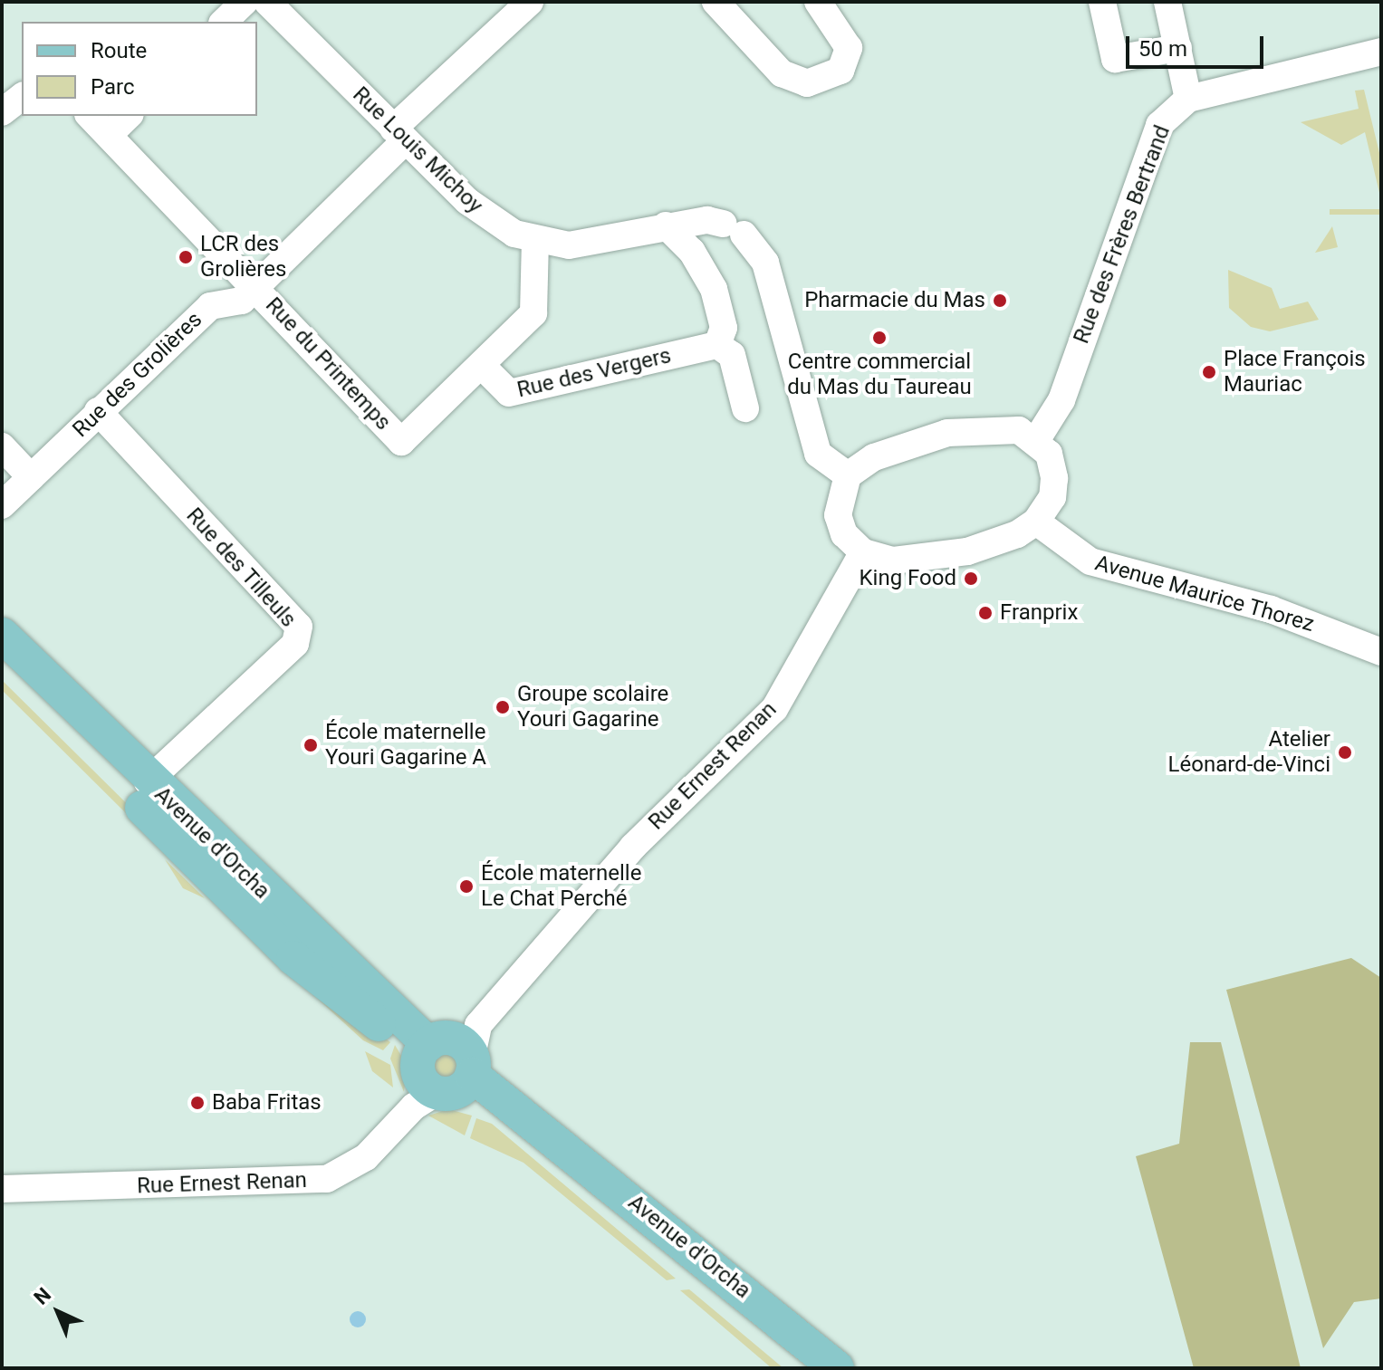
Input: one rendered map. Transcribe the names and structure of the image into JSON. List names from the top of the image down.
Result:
{
  "streets": {
    "main road": ["Avenue d'Orcha"],
    "street": [
      "Rue Louis Michoy",
      "Rue des Frères Bertrand",
      "Rue du Printemps",
      "Rue des Vergers",
      "Rue des Grolières",
      "Rue des Tilleuls",
      "Avenue Maurice Thorez",
      "Rue Ernest Renan"
    ]
  },
  "crossings": [
    ["Rue Louis Michoy", "Rue du Printemps"],
    ["Rue Louis Michoy", "Rue des Grolières"],
    ["Rue du Printemps", "Rue des Vergers"],
    ["Rue du Printemps", "Rue des Grolières"],
    ["Rue des Grolières", "Rue des Tilleuls"],
    ["Rue des Tilleuls", "Avenue d'Orcha"],
    ["Rue Ernest Renan", "Avenue d'Orcha"]
  ],
  "places": [
    "LCR des Grolières",
    "Pharmacie du Mas",
    "Centre commercial du Mas du Taureau",
    "Place François Mauriac",
    "King Food",
    "Franprix",
    "Groupe scolaire Youri Gagarine",
    "École maternelle Youri Gagarine A",
    "Atelier Léonard-de-Vinci",
    "École maternelle Le Chat Perché",
    "Baba Fritas"
  ],
  "legend": ["Route", "Parc"],
  "scale_bar": "50 m",
  "north": "top left"
}
